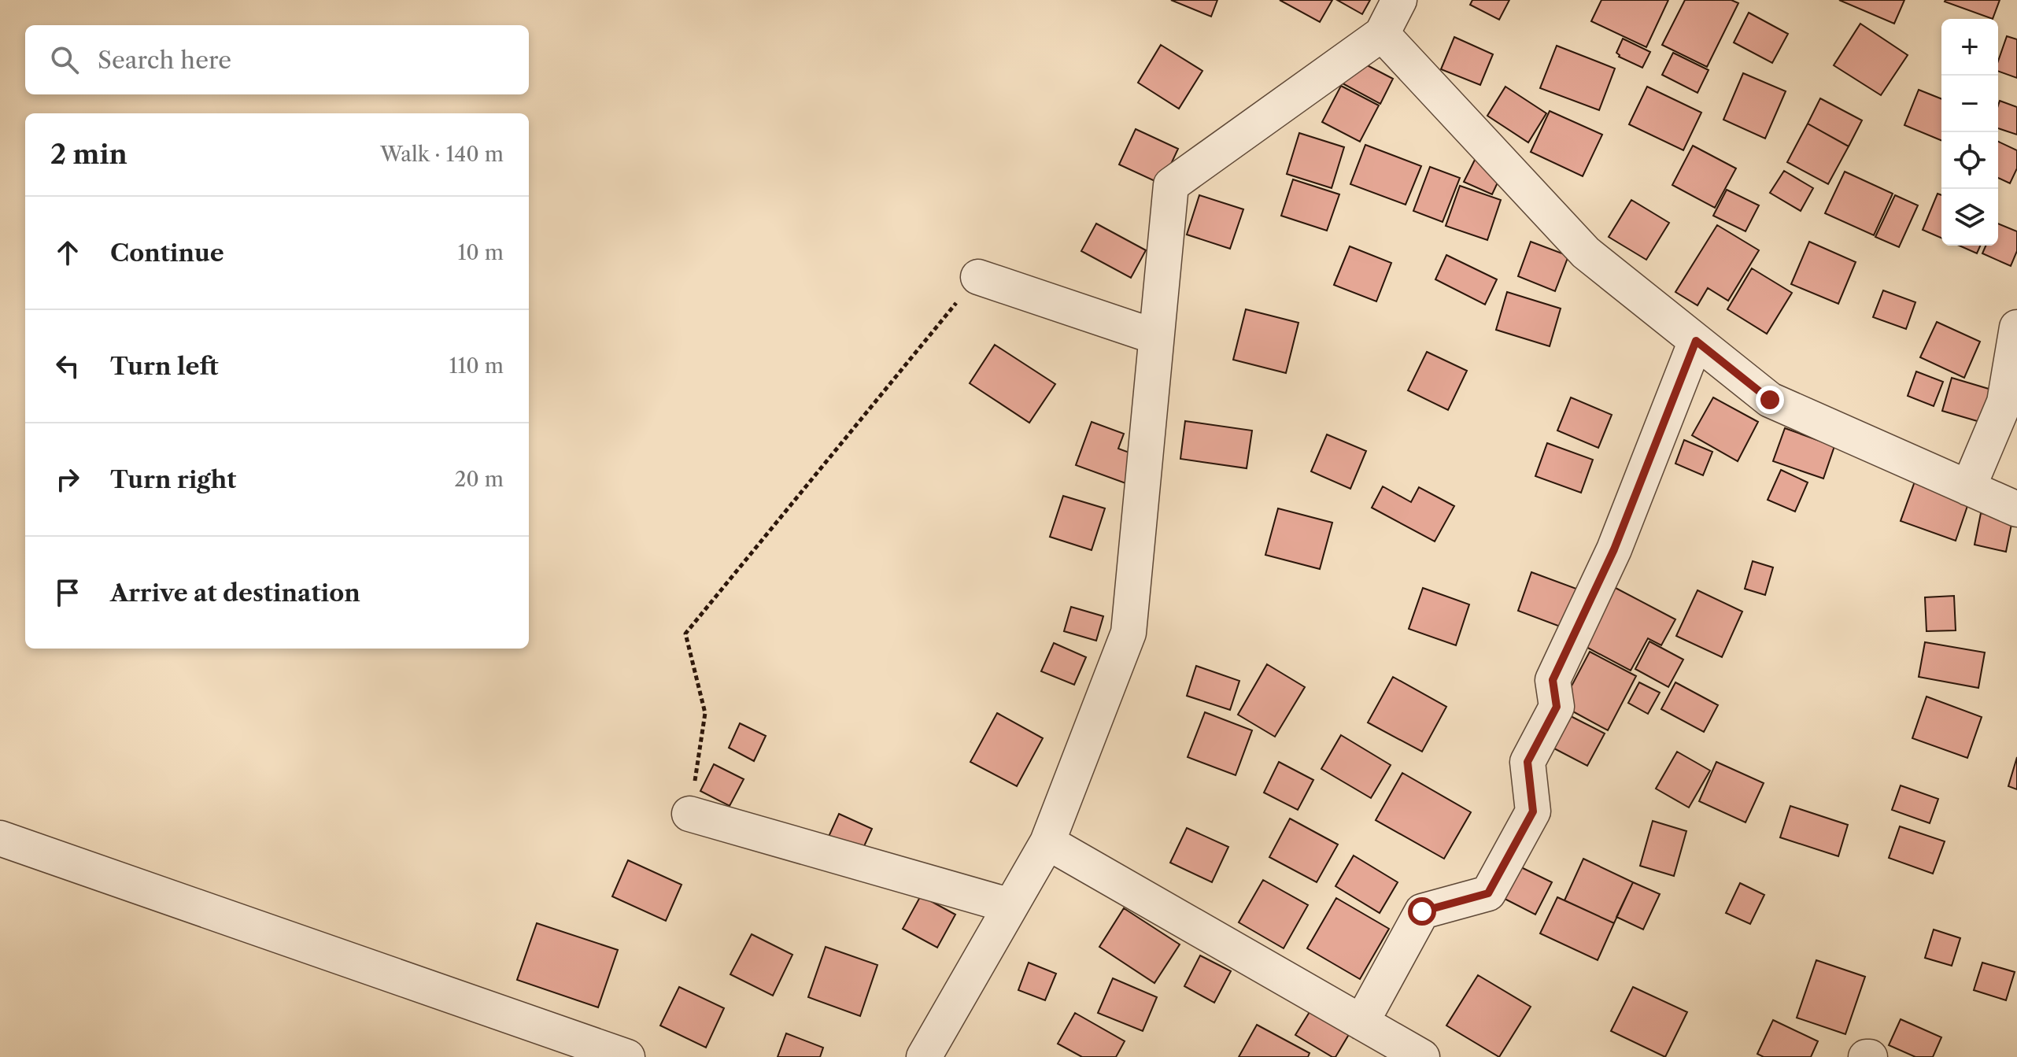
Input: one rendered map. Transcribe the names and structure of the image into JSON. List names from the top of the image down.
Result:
{
  "page": {
    "map_buttons": ["+", "−"],
    "search": "Search here",
    "heading": ["2 min", "Walk · 140 m"],
    "list": [
      ["Continue", "10 m"],
      ["Turn left", "110 m"],
      ["Turn right", "20 m"],
      "Arrive at destination"
    ]
  }
}
